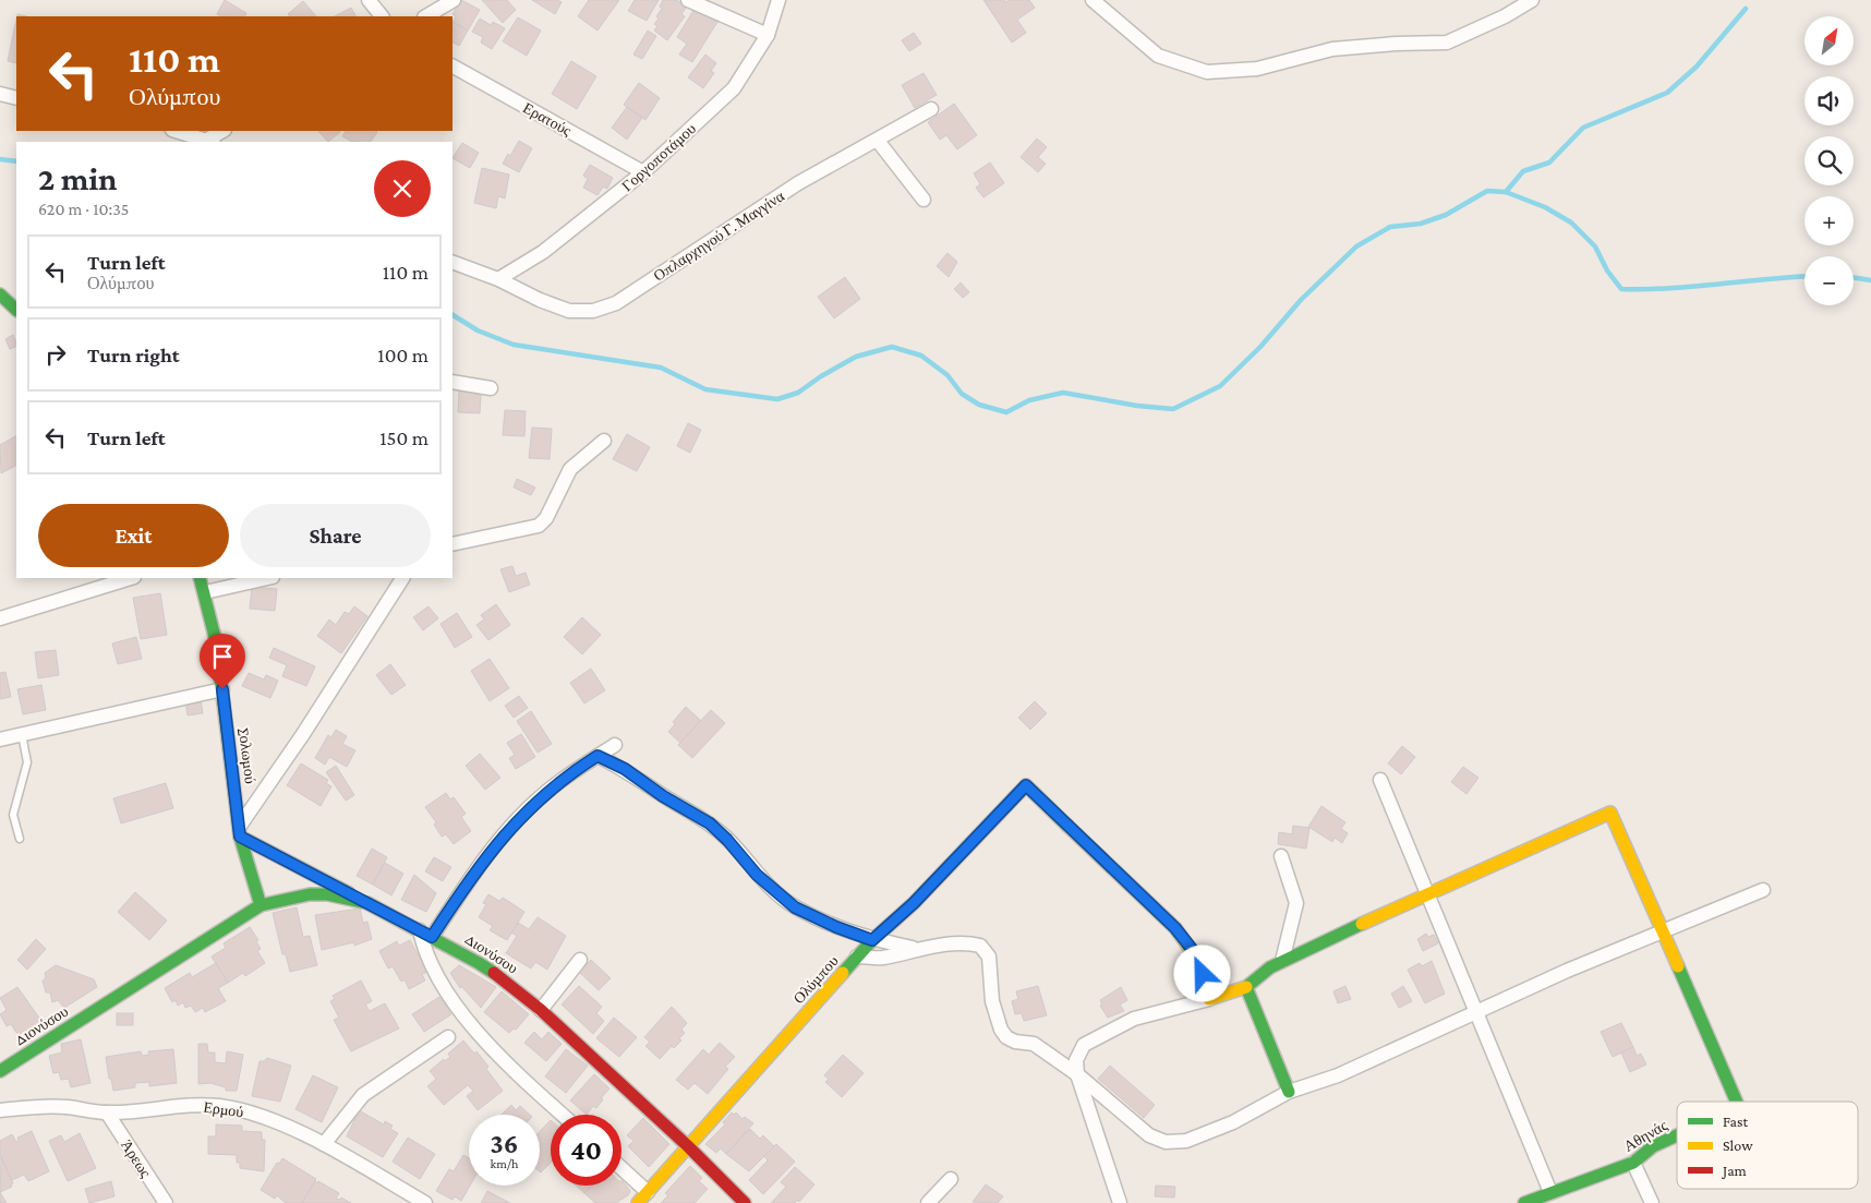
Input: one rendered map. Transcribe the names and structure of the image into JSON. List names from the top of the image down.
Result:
{
  "streets": {
    "street": [
      "Ερατούς",
      "Γοργοποτάμου",
      "Οπλαρχηγού Γ. Μαγγίνα",
      "Σολωμού",
      "Διονύσου",
      "Ολύμπου",
      "Ερμού",
      "Αθηνάς",
      "Άρεως"
    ]
  },
  "crossings": [
    ["Ερατούς", "Γοργοποτάμου"],
    ["Γοργοποτάμου", "Οπλαρχηγού Γ. Μαγγίνα"],
    ["Σολωμού", "Διονύσου"],
    ["Διονύσου", "Ολύμπου"],
    ["Ερμού", "Άρεως"]
  ],
  "legend": ["Fast", "Slow", "Jam"],
  "north": "top right",
  "page": {
    "map_buttons": ["+", "−"],
    "turn": ["110 m", "Ολύμπου"],
    "heading": ["2 min", "620 m · 10:35"],
    "list": [
      {
        "name": "Turn left",
        "note": "Ολύμπου",
        "value": "110 m"
      },
      {
        "name": "Turn right",
        "value": "100 m"
      },
      {
        "name": "Turn left",
        "value": "150 m"
      }
    ],
    "buttons": ["Exit", "Share"],
    "speed": "36 km/h",
    "limit": "40"
  }
}
